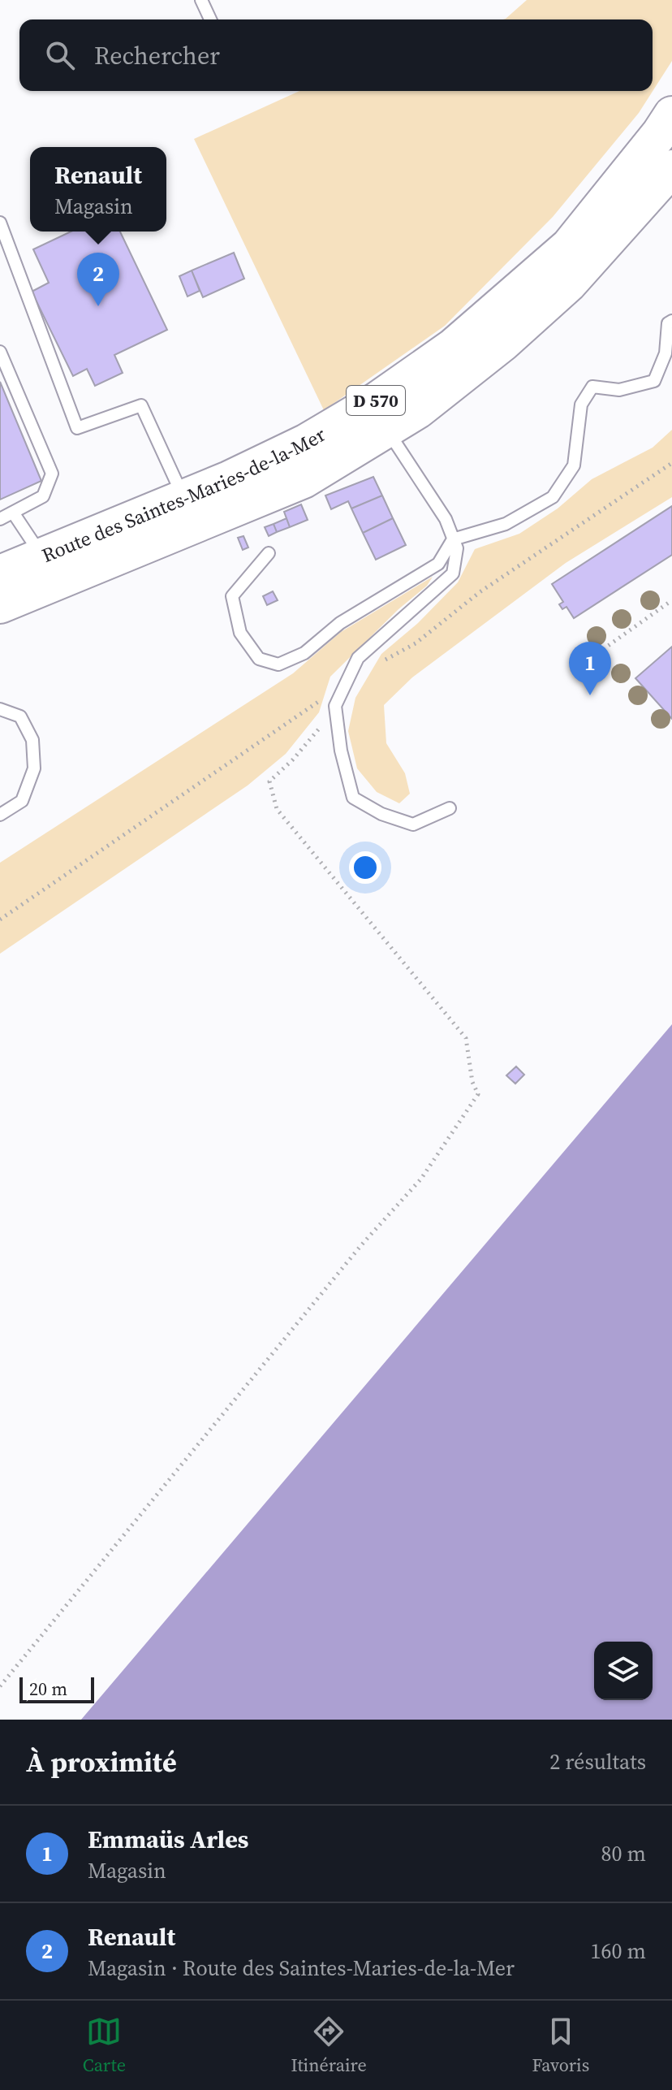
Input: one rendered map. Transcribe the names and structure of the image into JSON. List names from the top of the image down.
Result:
{
  "streets": {
    "main road": ["D 570", "Route des Saintes-Maries-de-la-Mer"]
  },
  "scale_bar": "20 m",
  "page": {
    "search": "Rechercher",
    "popup": ["Renault", "Magasin"],
    "pins": ["2", "1"],
    "scale": "20 m",
    "heading": ["À proximité", "2 résultats"],
    "list": [
      {
        "mark": "1",
        "name": "Emmaüs Arles",
        "note": "Magasin",
        "value": "80 m"
      },
      {
        "mark": "2",
        "name": "Renault",
        "note": "Magasin · Route des Saintes-Maries-de-la-Mer",
        "value": "160 m"
      }
    ],
    "nav": ["Carte", "Itinéraire", "Favoris"]
  }
}
